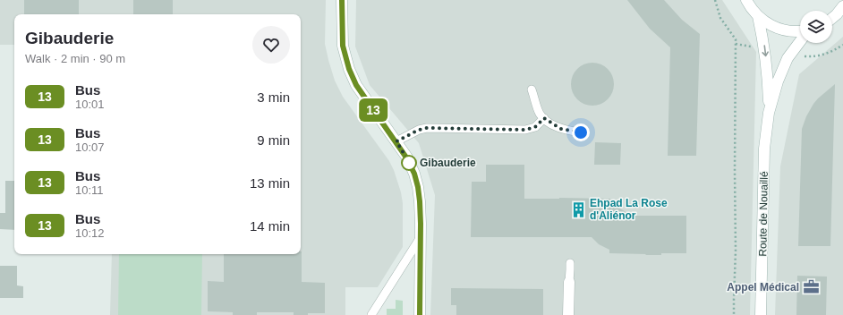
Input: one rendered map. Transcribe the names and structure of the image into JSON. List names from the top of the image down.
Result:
{
  "streets": {
    "street": ["Route de Nouaillé"]
  },
  "places": {
    "other": ["Gibauderie"],
    "building": ["Ehpad La Rose d'Aliénor"],
    "office": ["Appel Médical"]
  },
  "lines": ["bus line 13"],
  "page": {
    "on_map": "13",
    "heading": ["Gibauderie", "Walk · 2 min · 90 m"],
    "list": [
      {
        "mark": "13",
        "name": "Bus",
        "note": "10:01",
        "value": "3 min"
      },
      {
        "mark": "13",
        "name": "Bus",
        "note": "10:07",
        "value": "9 min"
      },
      {
        "mark": "13",
        "name": "Bus",
        "note": "10:11",
        "value": "13 min"
      },
      {
        "mark": "13",
        "name": "Bus",
        "note": "10:12",
        "value": "14 min"
      }
    ]
  }
}
